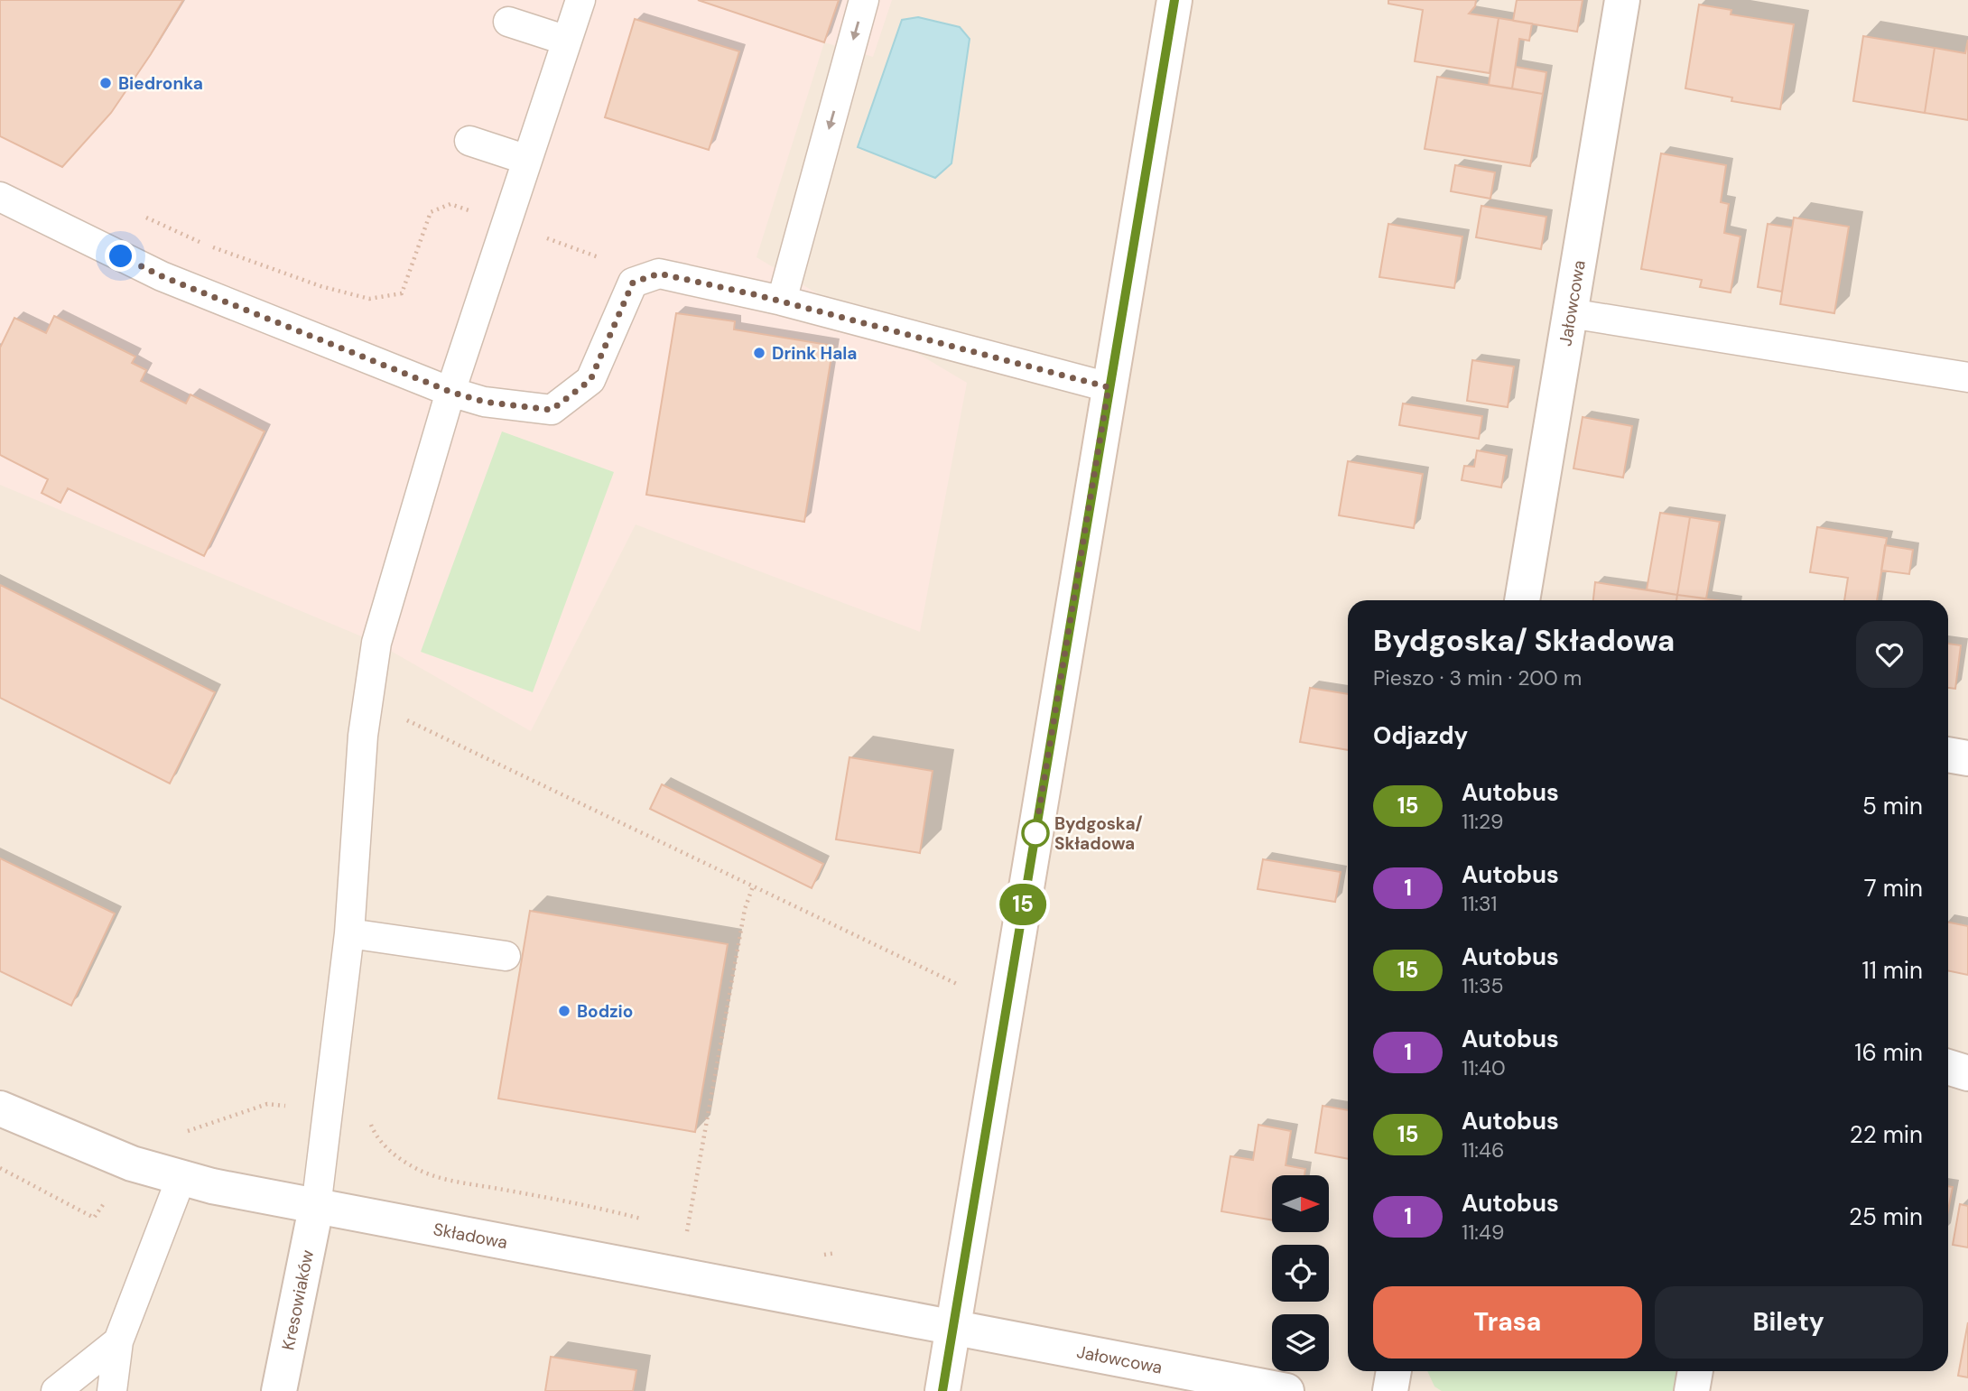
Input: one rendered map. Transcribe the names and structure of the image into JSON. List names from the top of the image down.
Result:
{
  "streets": {
    "street": ["Jałowcowa", "Składowa", "Kresowiaków"]
  },
  "crossings": [
    ["Jałowcowa", "Składowa"],
    ["Składowa", "Kresowiaków"]
  ],
  "places": [
    "Biedronka",
    "Drink Hala",
    "Bydgoska/ Składowa",
    "Bodzio"
  ],
  "lines": ["bus line 15"],
  "north": "right",
  "page": {
    "on_map": "15",
    "heading": [
      ["Bydgoska/ Składowa", "Pieszo · 3 min · 200 m"],
      "Odjazdy"
    ],
    "list": [
      {
        "mark": "15",
        "name": "Autobus",
        "note": "11:29",
        "value": "5 min"
      },
      {
        "mark": "1",
        "name": "Autobus",
        "note": "11:31",
        "value": "7 min"
      },
      {
        "mark": "15",
        "name": "Autobus",
        "note": "11:35",
        "value": "11 min"
      },
      {
        "mark": "1",
        "name": "Autobus",
        "note": "11:40",
        "value": "16 min"
      },
      {
        "mark": "15",
        "name": "Autobus",
        "note": "11:46",
        "value": "22 min"
      },
      {
        "mark": "1",
        "name": "Autobus",
        "note": "11:49",
        "value": "25 min"
      }
    ],
    "buttons": ["Trasa", "Bilety"]
  }
}
